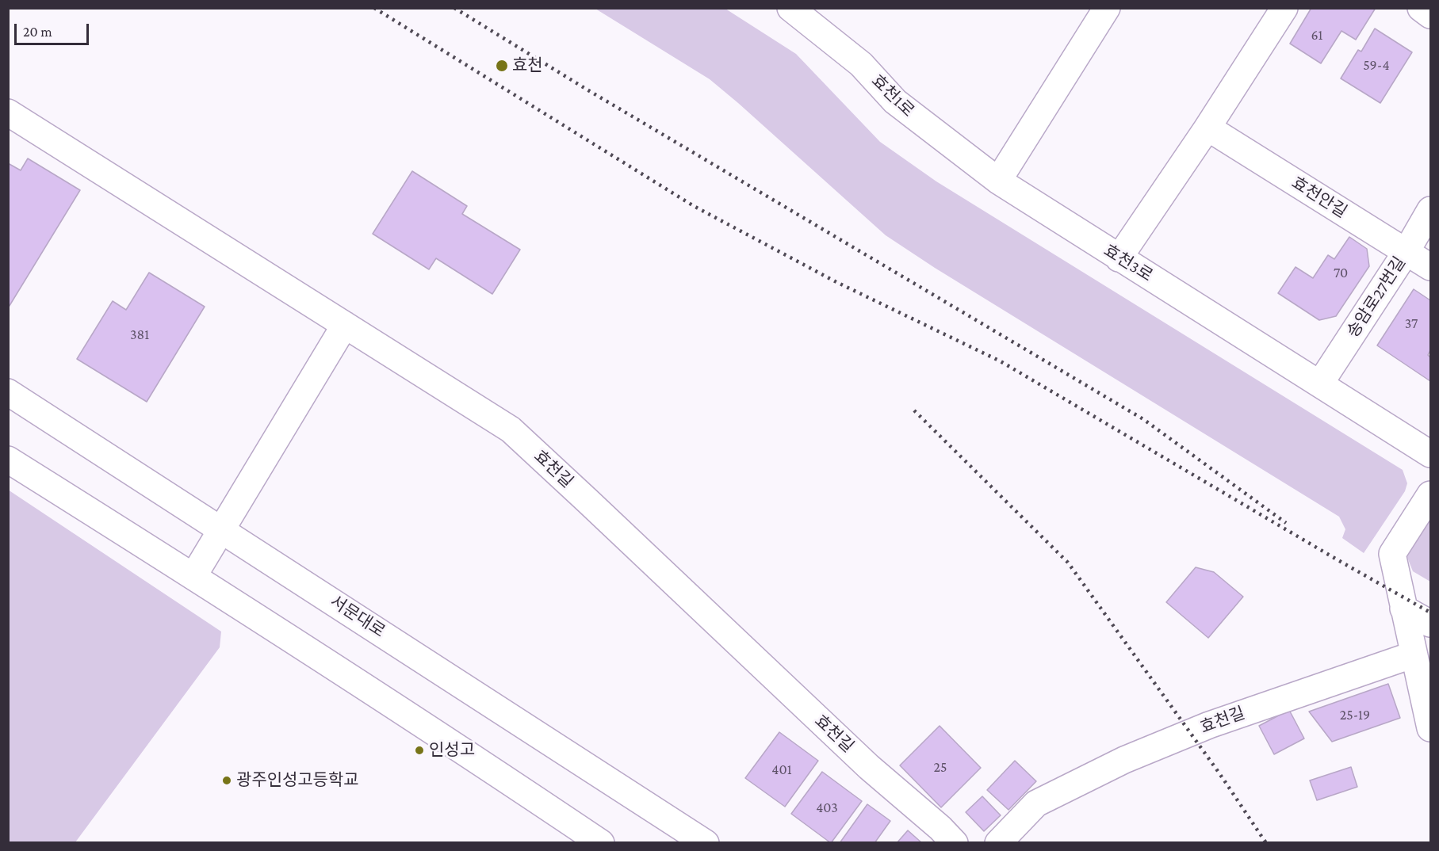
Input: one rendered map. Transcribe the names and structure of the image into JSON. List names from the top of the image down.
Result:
{
  "streets": {
    "street": [
      "효천1로",
      "효천안길",
      "효천3로",
      "송암로27번길",
      "효천길",
      "서문대로"
    ]
  },
  "crossings": [
    ["효천1로", "효천3로"],
    ["효천안길", "송암로27번길"],
    ["효천3로", "송암로27번길"]
  ],
  "places": ["효천", "인성고", "광주인성고등학교"],
  "house_numbers": [
    "61",
    "59-4",
    "70",
    "37",
    "381",
    "25-19",
    "25",
    "401",
    "403"
  ],
  "scale_bar": "20 m"
}
